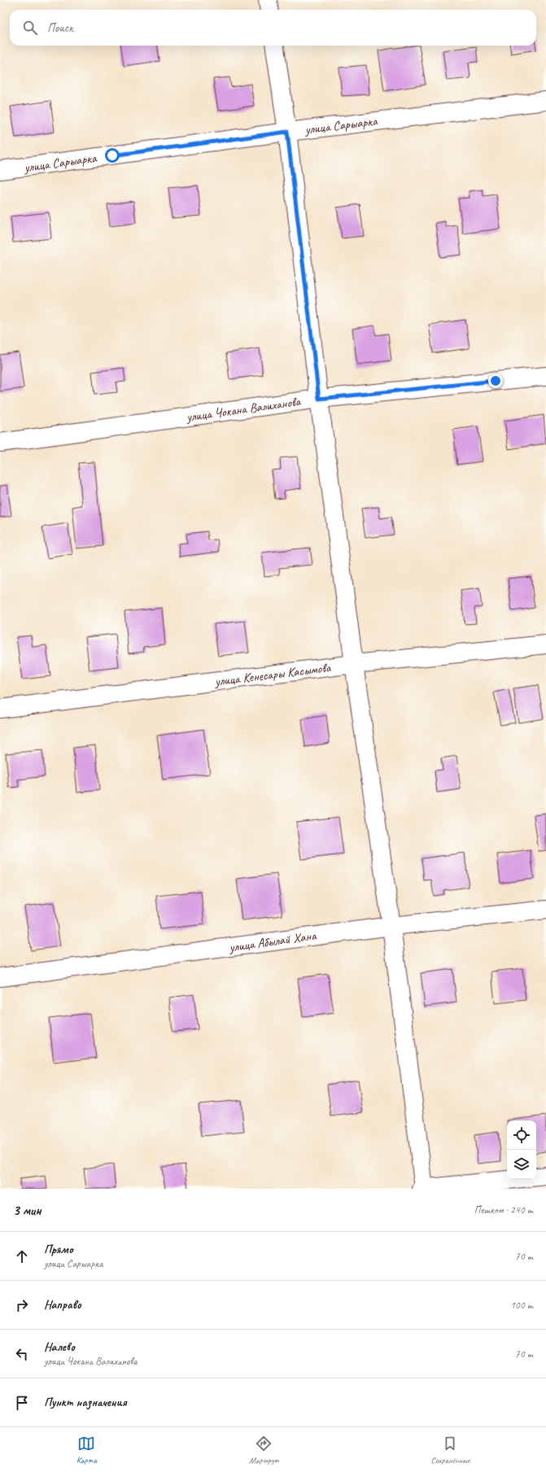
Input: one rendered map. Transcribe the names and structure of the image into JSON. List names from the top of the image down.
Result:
{
  "streets": {
    "street": [
      "улица Сарыарка",
      "улица Чокана Валиханова",
      "улица Кенесары Касымова",
      "улица Абылай Хана"
    ]
  },
  "page": {
    "search": "Поиск",
    "heading": ["3 мин", "Пешком · 240 m"],
    "list": [
      ["Прямо", "улица Сарыарка", "70 m"],
      ["Направо", "100 m"],
      ["Налево", "улица Чокана Валиханова", "70 m"],
      "Пункт назначения"
    ],
    "nav": ["Карта", "Маршрут", "Сохранённые"]
  }
}
